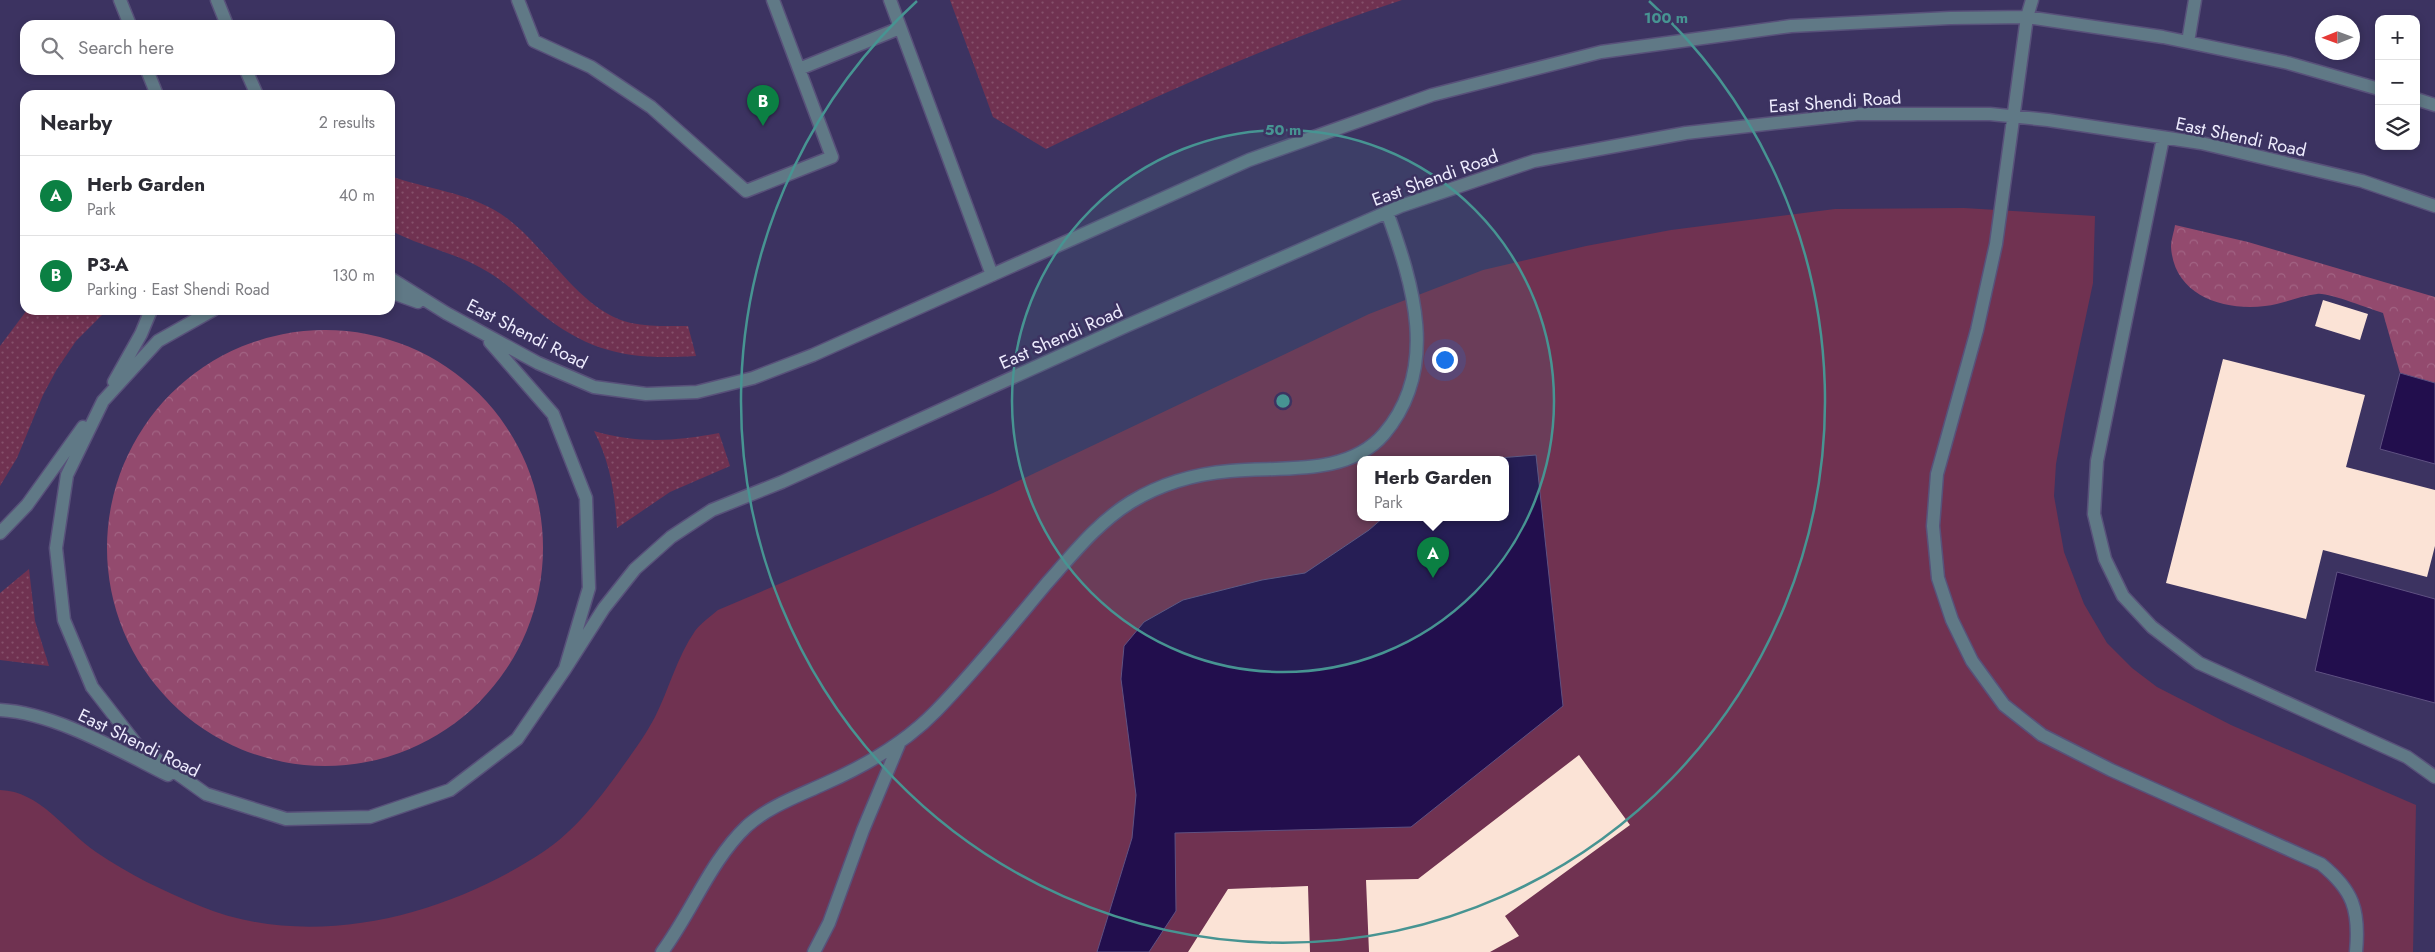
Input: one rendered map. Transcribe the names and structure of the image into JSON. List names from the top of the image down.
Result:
{
  "streets": {
    "street": ["East Shendi Road"]
  },
  "north": "left",
  "page": {
    "map_buttons": ["+", "−"],
    "search": "Search here",
    "pins": ["B", "A"],
    "heading": ["Nearby", "2 results"],
    "list": [
      {
        "mark": "A",
        "name": "Herb Garden",
        "note": "Park",
        "value": "40 m"
      },
      {
        "mark": "B",
        "name": "P3-A",
        "note": "Parking · East Shendi Road",
        "value": "130 m"
      }
    ],
    "popup": ["Herb Garden", "Park"]
  },
  "rings": ["100 m", "50 m"]
}
